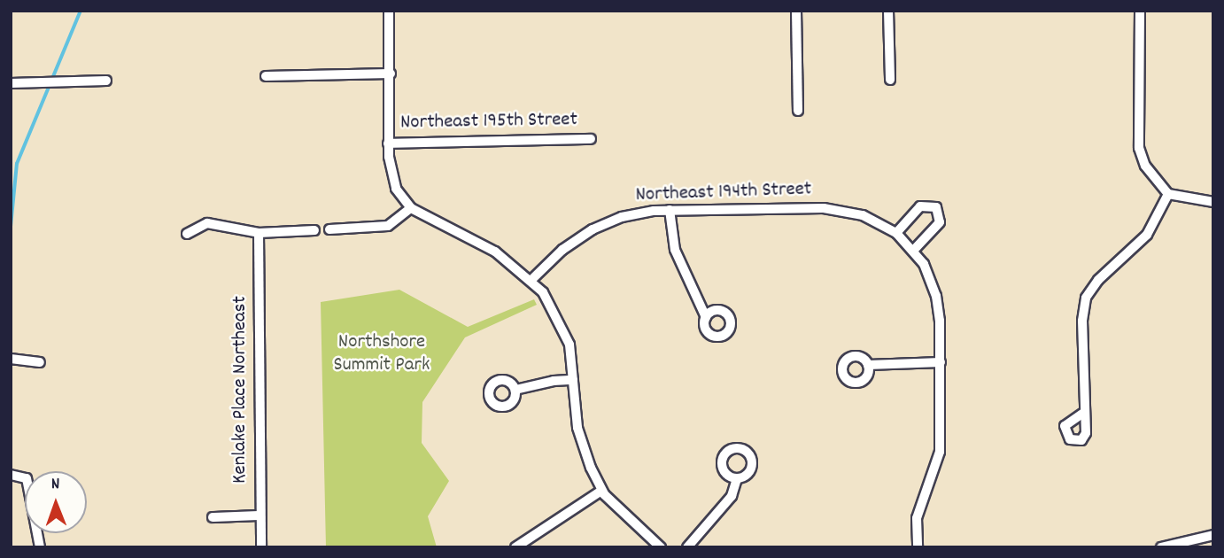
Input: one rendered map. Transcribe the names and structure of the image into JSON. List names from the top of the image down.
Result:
{
  "streets": {
    "street": ["Northeast 195th Street", "Northeast 194th Street", "Kenlake Place Northeast"]
  },
  "parks": ["Northshore Summit Park"],
  "north": "top"
}
